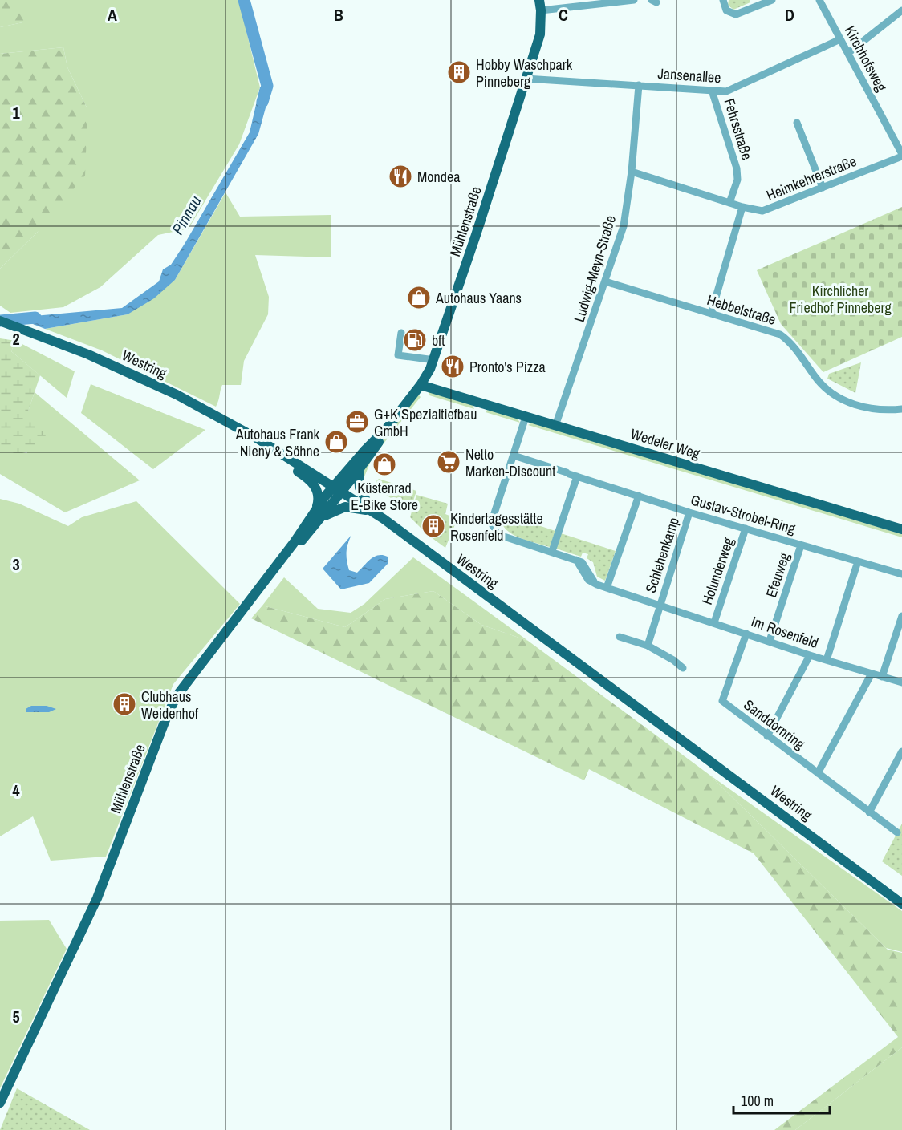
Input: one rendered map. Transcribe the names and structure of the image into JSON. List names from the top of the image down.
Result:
{
  "streets": {
    "main road": ["Mühlenstraße", "Westring", "Wedeler Weg"],
    "street": [
      "Kirchhofsweg",
      "Jansenallee",
      "Fehrsstraße",
      "Heimkehrerstraße",
      "Ludwig-Meyn-Straße",
      "Hebbelstraße",
      "Gustav-Strobel-Ring",
      "Schlehenkamp",
      "Holunderweg",
      "Efeuweg",
      "Im Rosenfeld",
      "Sanddornring"
    ]
  },
  "crossings": [
    ["Kirchhofsweg", "Jansenallee"],
    ["Kirchhofsweg", "Heimkehrerstraße"],
    ["Jansenallee", "Fehrsstraße"],
    ["Jansenallee", "Mühlenstraße"],
    ["Jansenallee", "Ludwig-Meyn-Straße"],
    ["Fehrsstraße", "Heimkehrerstraße"],
    ["Heimkehrerstraße", "Ludwig-Meyn-Straße"],
    ["Mühlenstraße", "Westring"],
    ["Mühlenstraße", "Wedeler Weg"],
    ["Ludwig-Meyn-Straße", "Hebbelstraße"],
    ["Ludwig-Meyn-Straße", "Wedeler Weg"],
    ["Wedeler Weg", "Im Rosenfeld"],
    ["Gustav-Strobel-Ring", "Schlehenkamp"],
    ["Gustav-Strobel-Ring", "Holunderweg"],
    ["Gustav-Strobel-Ring", "Efeuweg"],
    ["Gustav-Strobel-Ring", "Im Rosenfeld"],
    ["Schlehenkamp", "Im Rosenfeld"],
    ["Holunderweg", "Im Rosenfeld"],
    ["Efeuweg", "Im Rosenfeld"],
    ["Im Rosenfeld", "Sanddornring"]
  ],
  "water": ["Pinnau"],
  "parks": ["Kirchlicher Friedhof Pinneberg"],
  "places": {
    "building": ["Hobby Waschpark Pinneberg", "Kindertagesstätte Rosenfeld", "Clubhaus Weidenhof"],
    "restaurant": ["Mondea", "Pronto's Pizza"],
    "shop": ["Autohaus Yaans", "Autohaus Frank Nieny & Söhne", "Küstenrad E-Bike Store"],
    "fuel station": ["bft"],
    "office": ["G+K Spezialtiefbau GmbH"],
    "supermarket": ["Netto Marken-Discount"]
  },
  "scale_bar": "100 m",
  "grid": {
    "columns": [
      "A",
      "B",
      "C",
      "D"
    ],
    "rows": [
      "1",
      "2",
      "3",
      "4",
      "5"
    ]
  }
}
